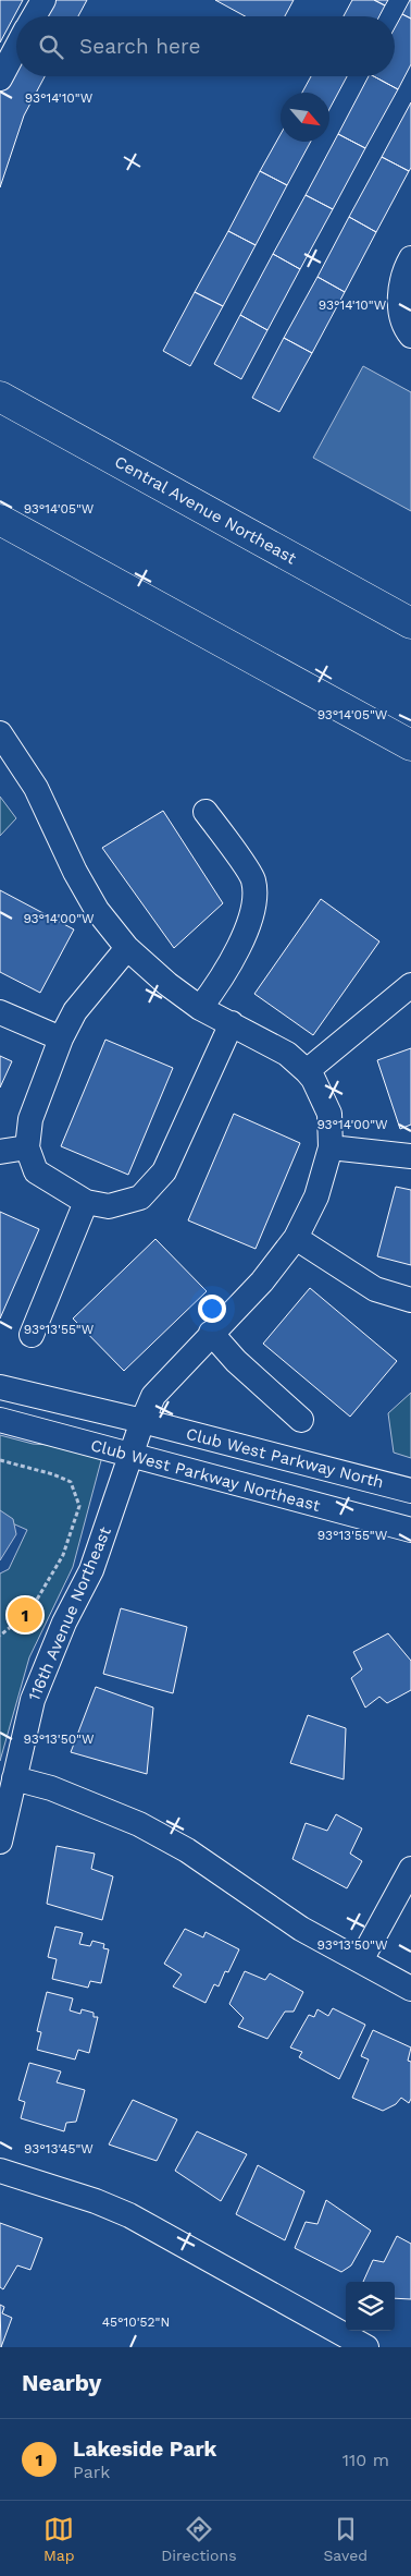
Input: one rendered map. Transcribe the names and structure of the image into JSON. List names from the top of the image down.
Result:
{
  "streets": {
    "highway": ["Central Avenue Northeast"],
    "street": ["Club West Parkway North", "Club West Parkway Northeast", "116th Avenue Northeast"]
  },
  "crossings": [
    ["Club West Parkway North", "116th Avenue Northeast"],
    ["Club West Parkway Northeast", "116th Avenue Northeast"]
  ],
  "north": "bottom right",
  "page": {
    "search": "Search here",
    "pins": "1",
    "heading": "Nearby",
    "list": [
      {
        "mark": "1",
        "name": "Lakeside Park",
        "note": "Park",
        "value": "110 m"
      }
    ],
    "nav": ["Map", "Directions", "Saved"]
  },
  "coordinates": [
    "93°14'10\"W",
    "93°14'05\"W",
    "93°14'00\"W",
    "93°13'55\"W",
    "93°13'50\"W",
    "93°13'45\"W",
    "45°10'52\"N"
  ]
}
